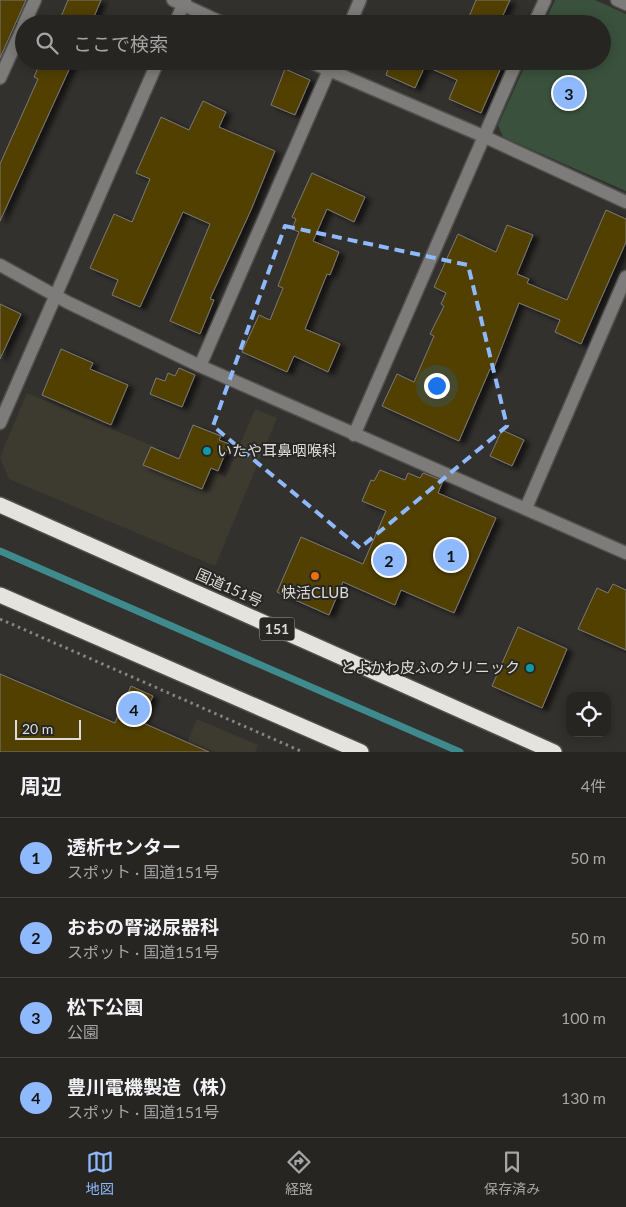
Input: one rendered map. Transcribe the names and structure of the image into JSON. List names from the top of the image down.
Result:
{
  "streets": {
    "highway": ["国道151号", "151"]
  },
  "places": ["いたや耳鼻咽喉科", "快活CLUB", "とよかわ皮ふのクリニック"],
  "scale_bar": "20 m",
  "page": {
    "search": "ここで検索",
    "pins": [
      "3",
      "1",
      "2",
      "4"
    ],
    "scale": "20 m",
    "heading": ["周辺", "4件"],
    "list": [
      {
        "mark": "1",
        "name": "透析センター",
        "note": "スポット · 国道151号",
        "value": "50 m"
      },
      {
        "mark": "2",
        "name": "おおの腎泌尿器科",
        "note": "スポット · 国道151号",
        "value": "50 m"
      },
      {
        "mark": "3",
        "name": "松下公園",
        "note": "公園",
        "value": "100 m"
      },
      {
        "mark": "4",
        "name": "豊川電機製造（株）",
        "note": "スポット · 国道151号",
        "value": "130 m"
      }
    ],
    "nav": ["地図", "経路", "保存済み"]
  }
}
